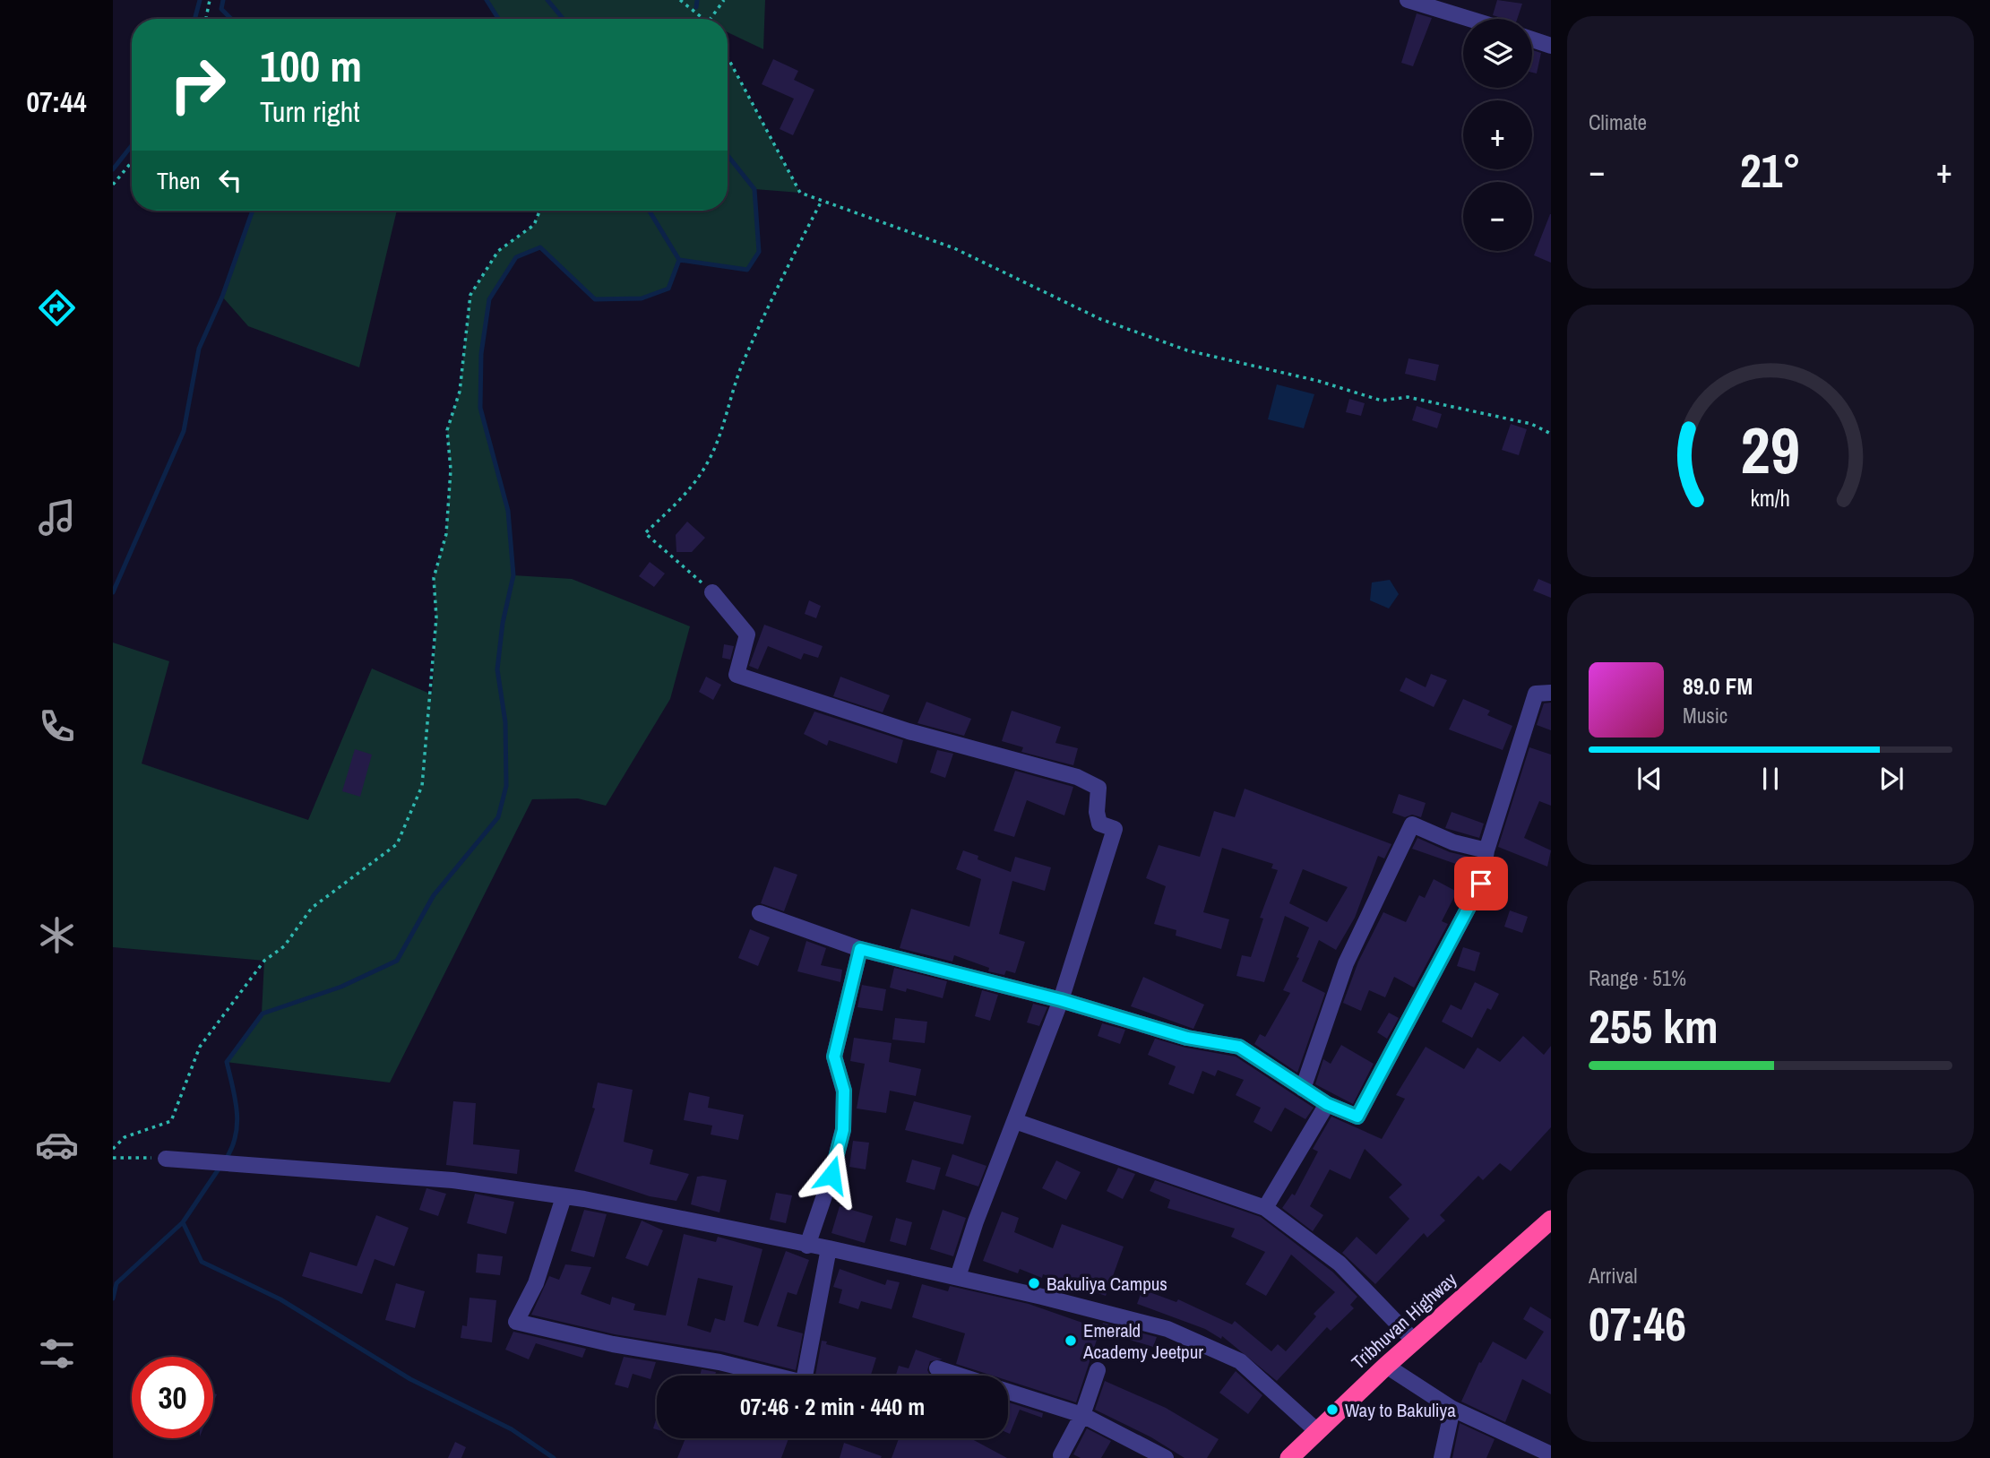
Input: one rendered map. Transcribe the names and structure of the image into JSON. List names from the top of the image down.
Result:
{
  "streets": {
    "highway": ["Tribhuvan Highway"]
  },
  "places": ["Bakuliya Campus", "Emerald Academy Jeetpur", "Way to Bakuliya"],
  "page": {
    "tabs": "07:44",
    "tile": [
      "Climate",
      ["Range · 51%", "255 km"],
      ["Arrival", "07:46"]
    ],
    "map_buttons": ["+", "−"],
    "turn": ["100 m", "Turn right"],
    "heat": ["−", "21°", "+"],
    "then": "Then",
    "song": ["89.0 FM", "Music"],
    "limit": "30",
    "trip": "07:46 · 2 min · 440 m",
    "gauge": ["29", "km/h"]
  }
}
